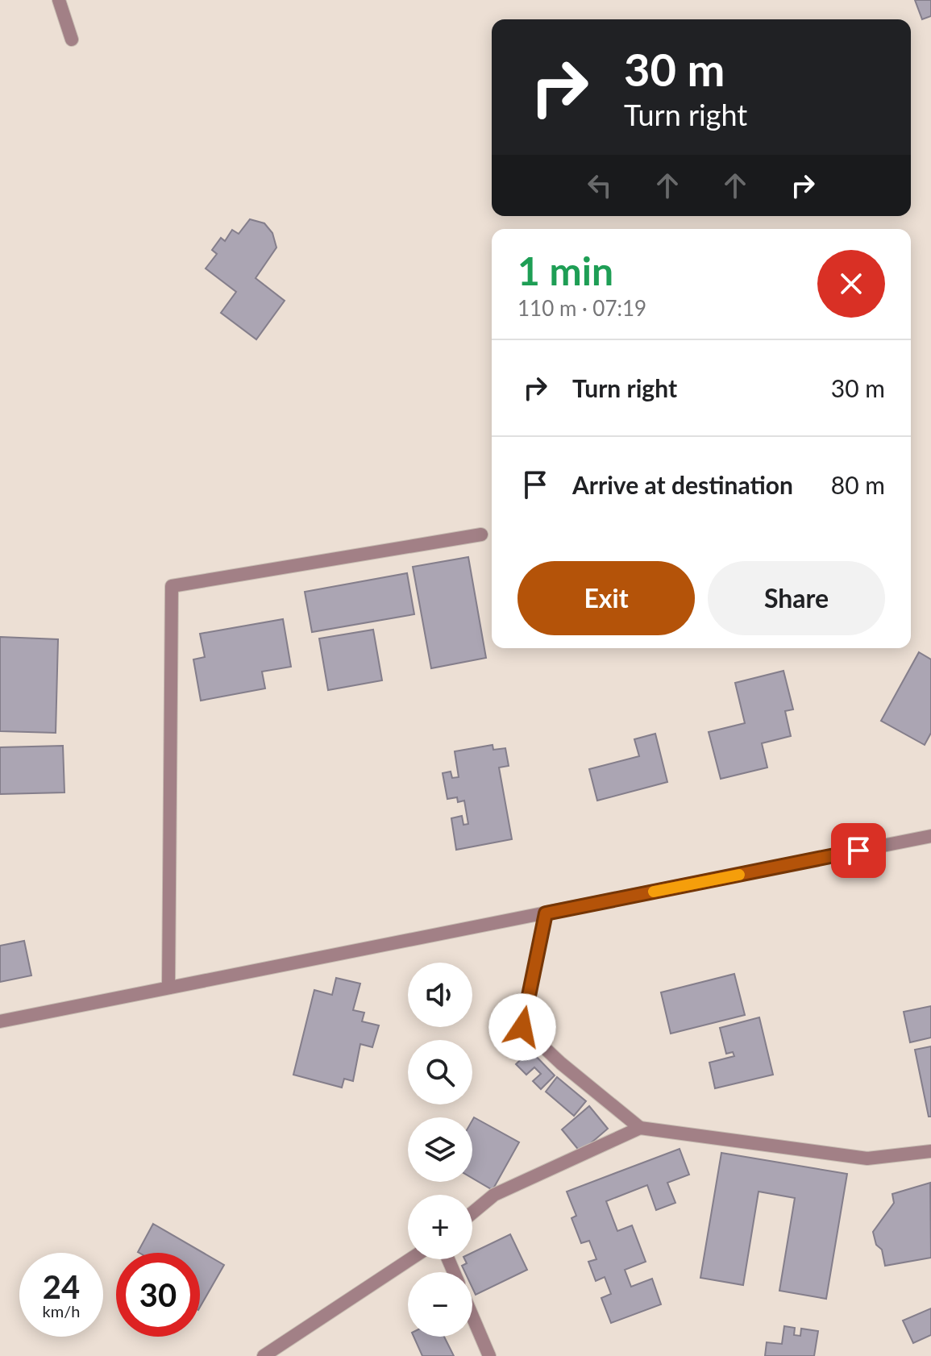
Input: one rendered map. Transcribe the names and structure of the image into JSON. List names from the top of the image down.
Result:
{
  "page": {
    "turn": ["30 m", "Turn right"],
    "heading": ["1 min", "110 m · 07:19"],
    "list": [
      {
        "name": "Turn right",
        "value": "30 m"
      },
      {
        "name": "Arrive at destination",
        "value": "80 m"
      }
    ],
    "buttons": ["Exit", "Share"],
    "map_buttons": ["+", "−"],
    "speed": "24 km/h",
    "limit": "30"
  }
}
